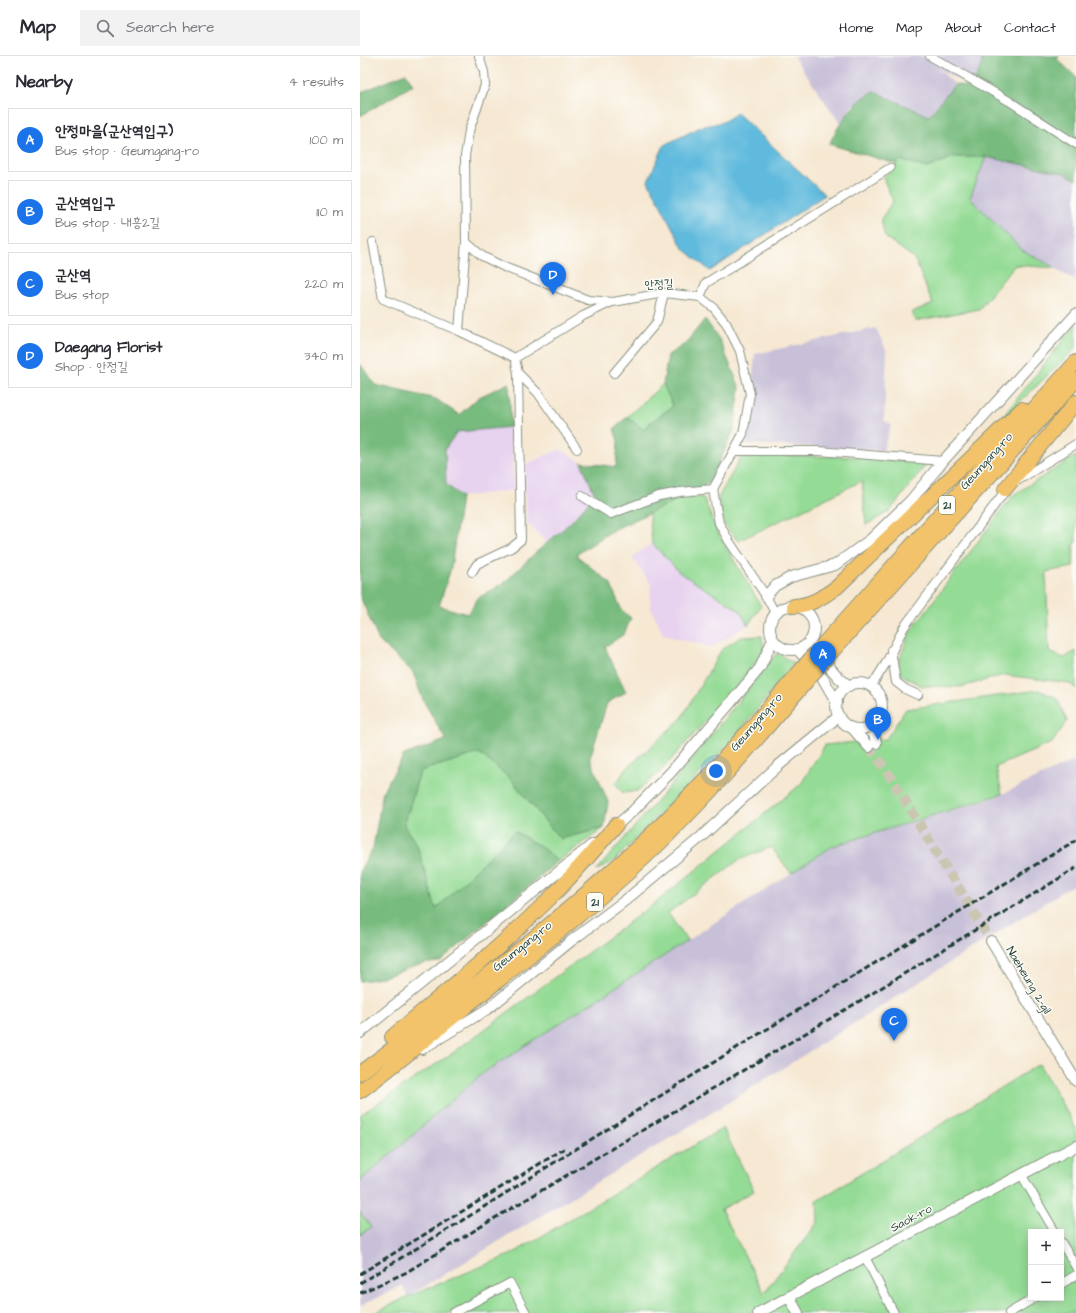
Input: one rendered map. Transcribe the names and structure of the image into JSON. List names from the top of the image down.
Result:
{
  "streets": {
    "highway": ["Geumgang-ro", "21"],
    "street": ["안정길", "Naeheung 2-gil", "Saok-ro"]
  },
  "page": {
    "header": "Map",
    "search": "Search here",
    "nav": [
      "Home",
      "Map",
      "About",
      "Contact"
    ],
    "heading": ["Nearby", "4 results"],
    "list": [
      {
        "mark": "A",
        "name": "안정마을(군산역입구)",
        "note": "Bus stop · Geumgang-ro",
        "value": "100 m"
      },
      {
        "mark": "B",
        "name": "군산역입구",
        "note": "Bus stop · 내흥2길",
        "value": "110 m"
      },
      {
        "mark": "C",
        "name": "군산역",
        "note": "Bus stop",
        "value": "220 m"
      },
      {
        "mark": "D",
        "name": "Daegang Florist",
        "note": "Shop · 안정길",
        "value": "340 m"
      }
    ],
    "pins": [
      "D",
      "A",
      "B",
      "C"
    ],
    "map_buttons": ["+", "−"]
  }
}
